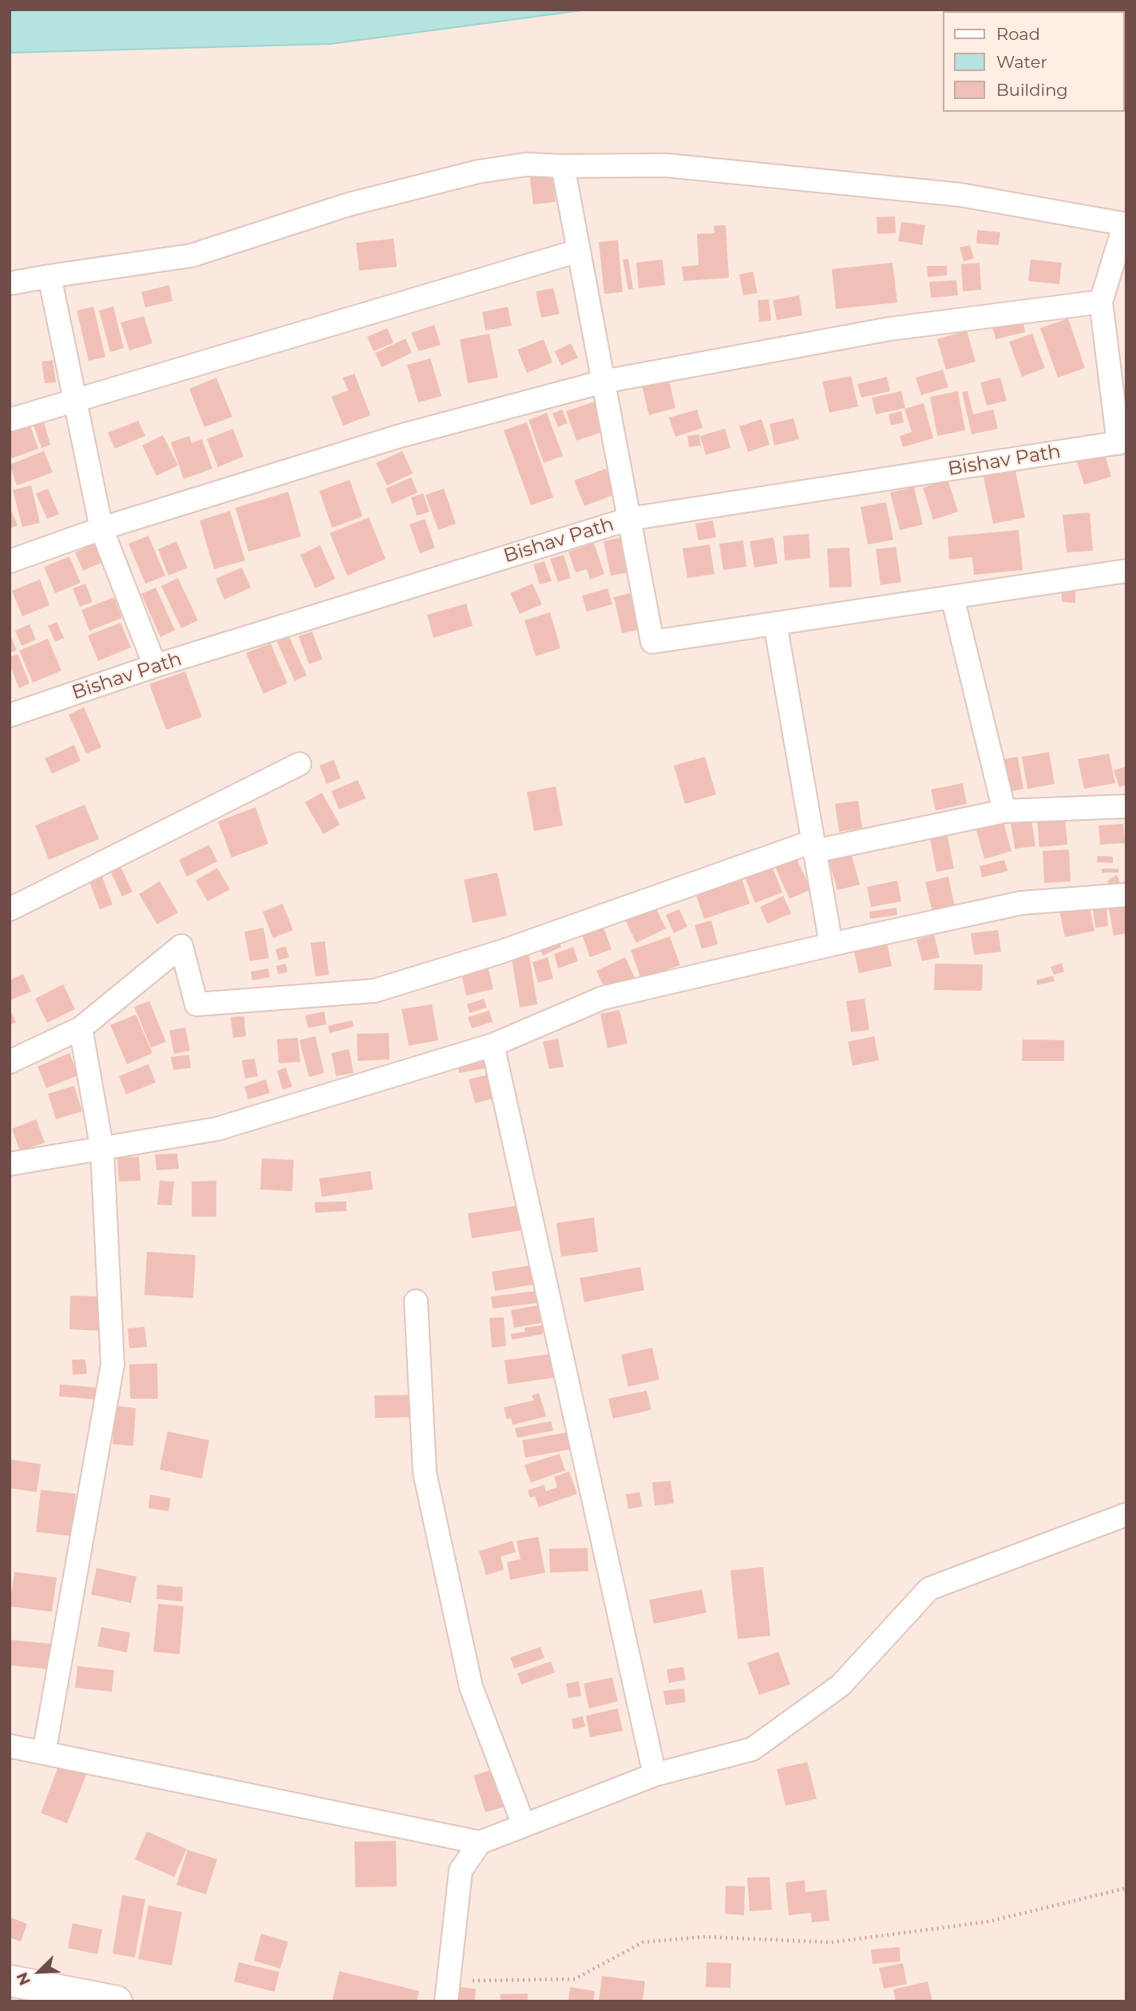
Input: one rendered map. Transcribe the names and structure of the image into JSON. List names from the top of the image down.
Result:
{
  "streets": {
    "street": ["Bishav Path"]
  },
  "legend": ["Road", "Water", "Building"],
  "north": "bottom left"
}
